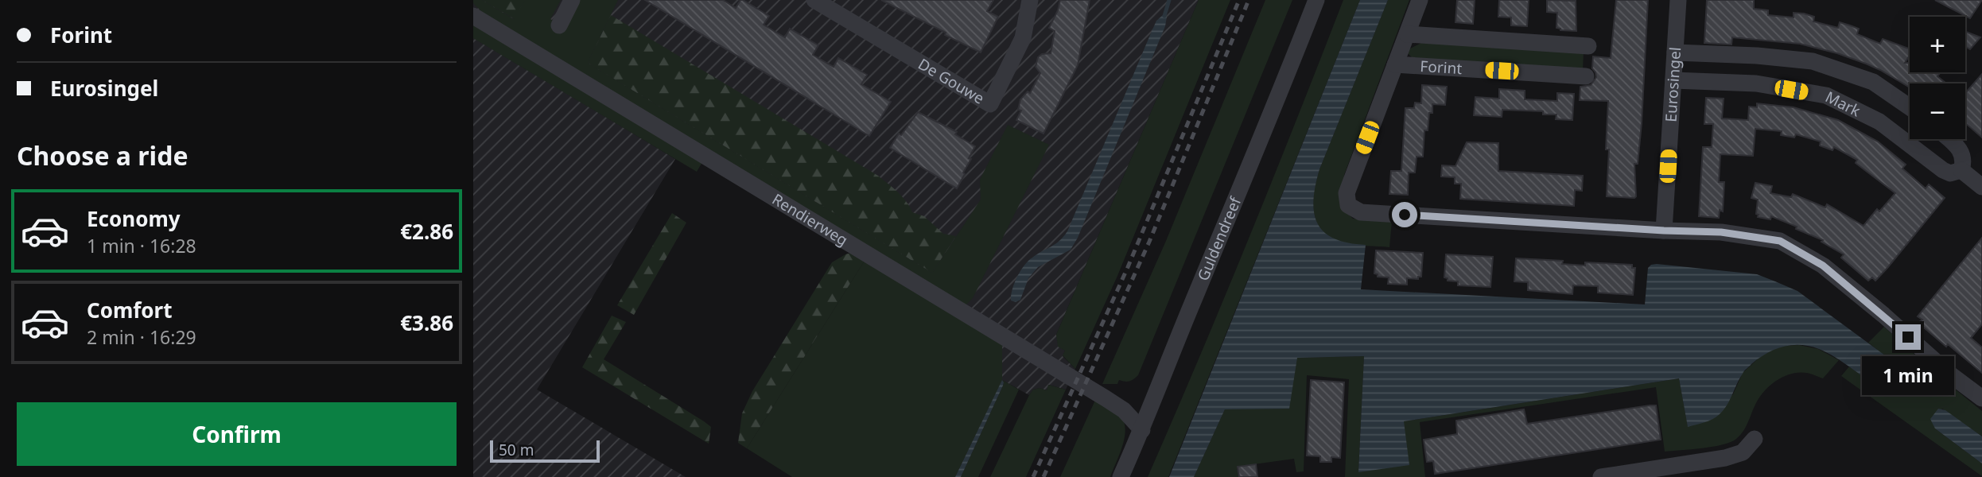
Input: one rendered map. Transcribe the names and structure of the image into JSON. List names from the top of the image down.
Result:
{
  "streets": {
    "street": [
      "Forint",
      "De Gouwe",
      "Eurosingel",
      "Mark",
      "Rendierweg",
      "Guldendreef"
    ]
  },
  "crossings": [
    ["Forint", "Eurosingel"],
    ["Eurosingel", "Mark"],
    ["Rendierweg", "Guldendreef"]
  ],
  "scale_bar": "50 m",
  "page": {
    "banner": ["Forint", "Eurosingel"],
    "map_buttons": ["+", "−"],
    "heading": "Choose a ride",
    "list": [
      {
        "name": "Economy",
        "note": "1 min · 16:28",
        "value": "€2.86"
      },
      {
        "name": "Comfort",
        "note": "2 min · 16:29",
        "value": "€3.86"
      }
    ],
    "bubble": "1 min",
    "buttons": "Confirm",
    "scale": "50 m"
  }
}
